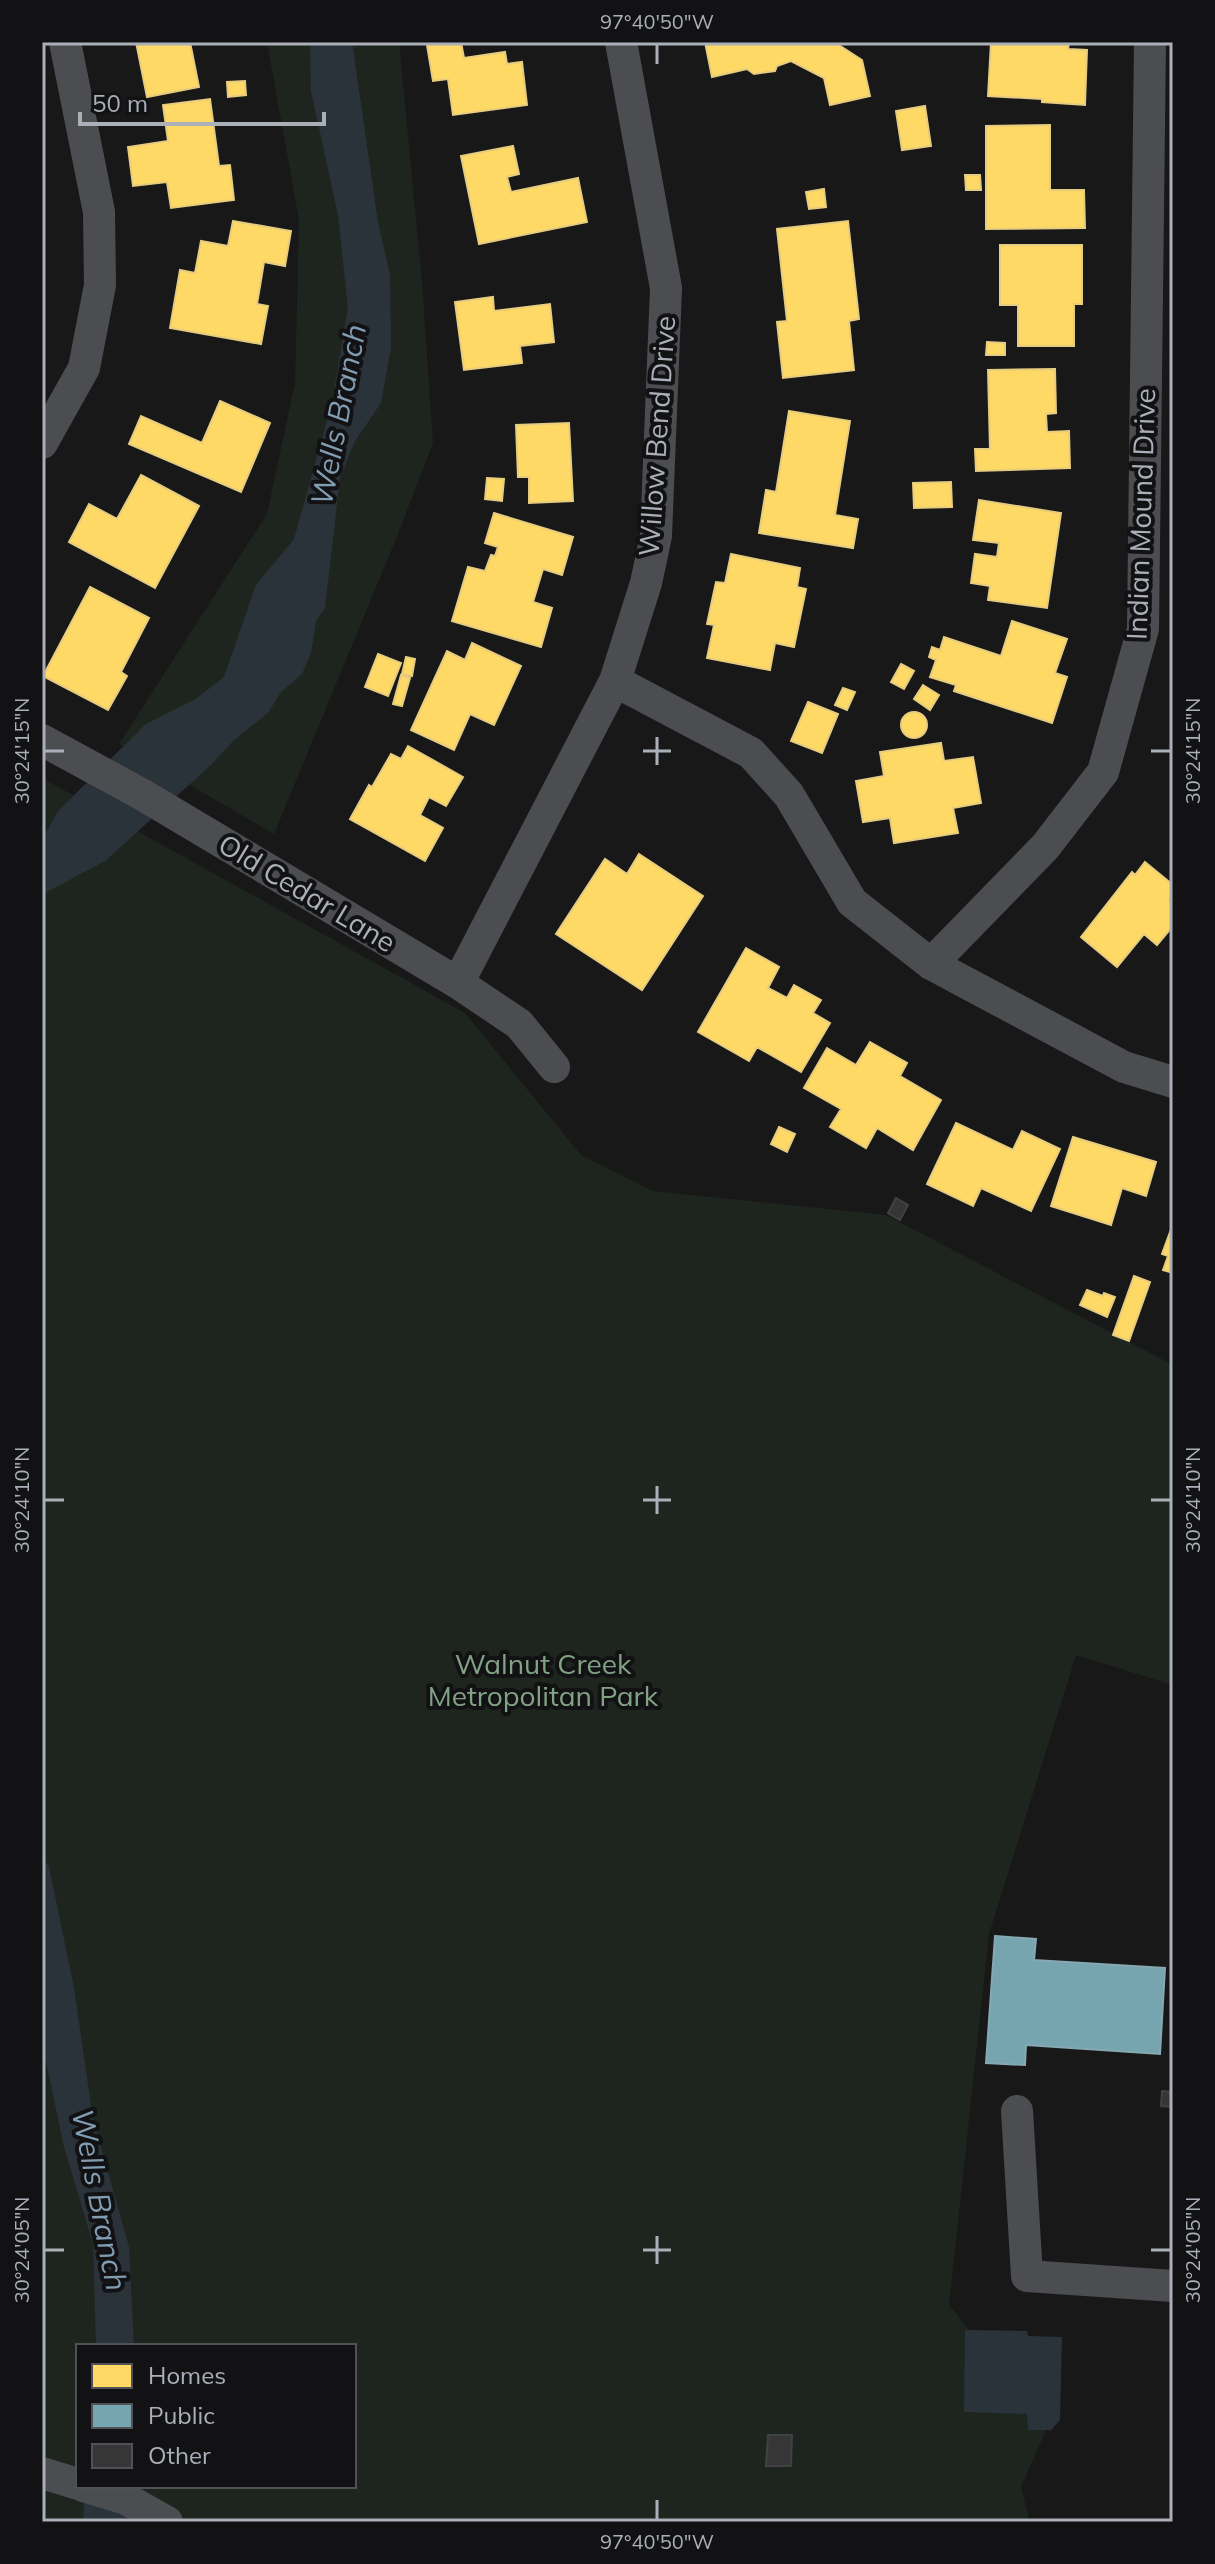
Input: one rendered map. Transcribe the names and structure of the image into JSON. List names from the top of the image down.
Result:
{
  "streets": {
    "street": ["Willow Bend Drive", "Indian Mound Drive", "Old Cedar Lane"]
  },
  "crossings": [
    ["Willow Bend Drive", "Old Cedar Lane"]
  ],
  "water": ["Wells Branch"],
  "parks": ["Walnut Creek Metropolitan Park"],
  "legend": ["Homes", "Public", "Other"],
  "scale_bar": "50 m",
  "coordinates": [
    "97°40'50\"W",
    "30°24'15\"N",
    "30°24'10\"N",
    "30°24'05\"N"
  ]
}
